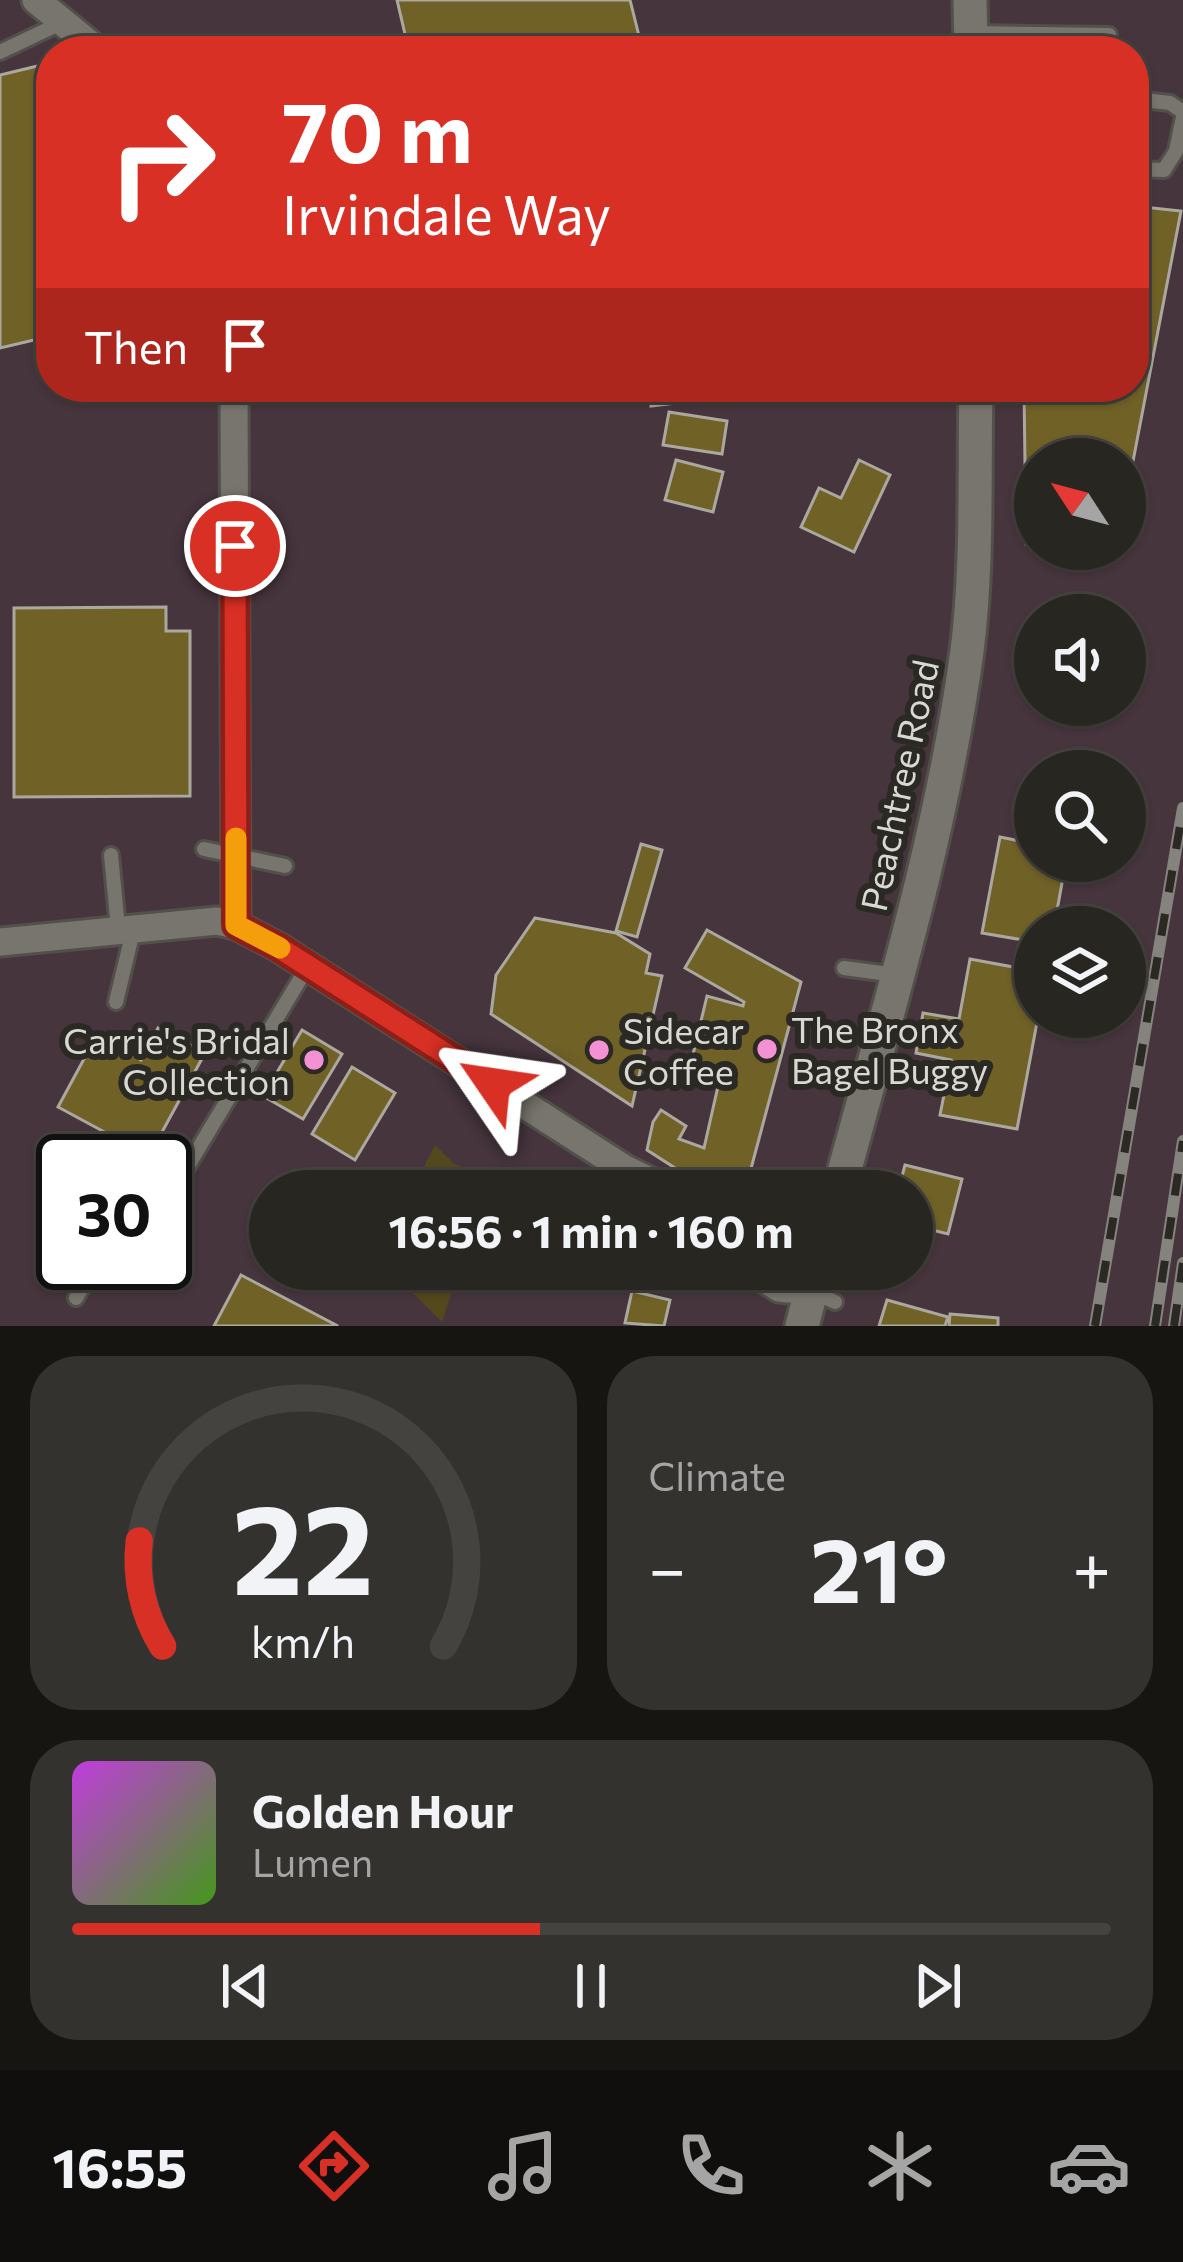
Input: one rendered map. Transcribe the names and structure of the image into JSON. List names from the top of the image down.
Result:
{
  "streets": {
    "street": ["Peachtree Road"]
  },
  "places": ["The Bronx Bagel Buggy", "Sidecar Coffee", "Carrie's Bridal Collection"],
  "north": "top left",
  "page": {
    "turn": ["70 m", "Irvindale Way"],
    "then": "Then",
    "limit": "30",
    "trip": "16:56 · 1 min · 160 m",
    "tile": "Climate",
    "heat": ["−", "21°", "+"],
    "song": ["Golden Hour", "Lumen"],
    "tabs": "16:55",
    "gauge": ["22", "km/h"]
  }
}
